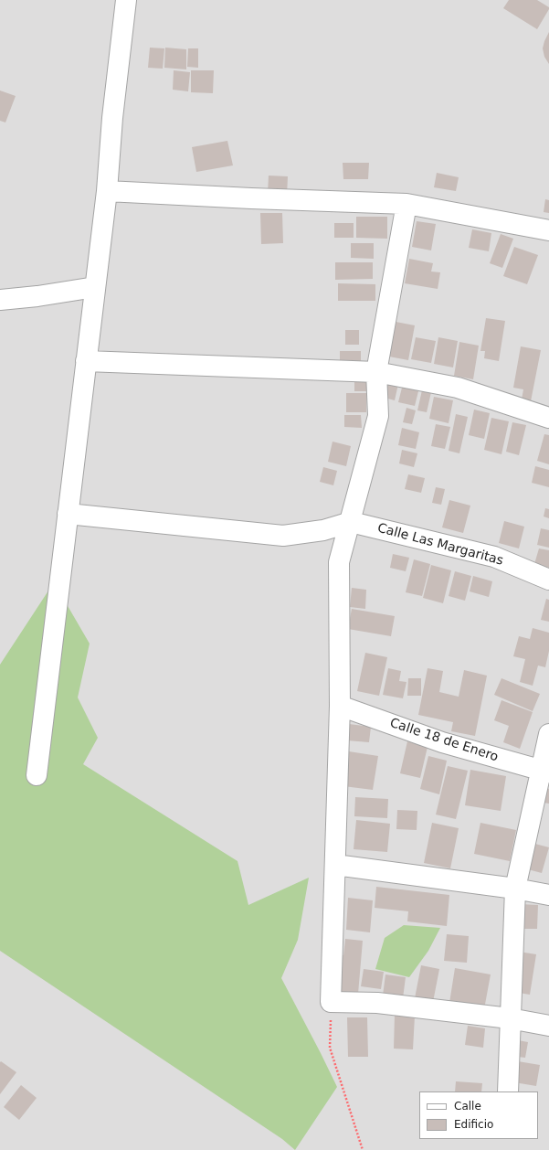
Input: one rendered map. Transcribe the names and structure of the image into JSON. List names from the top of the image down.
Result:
{
  "streets": {
    "street": ["Calle Las Margaritas", "Calle 18 de Enero"]
  },
  "legend": ["Calle", "Edificio"]
}
